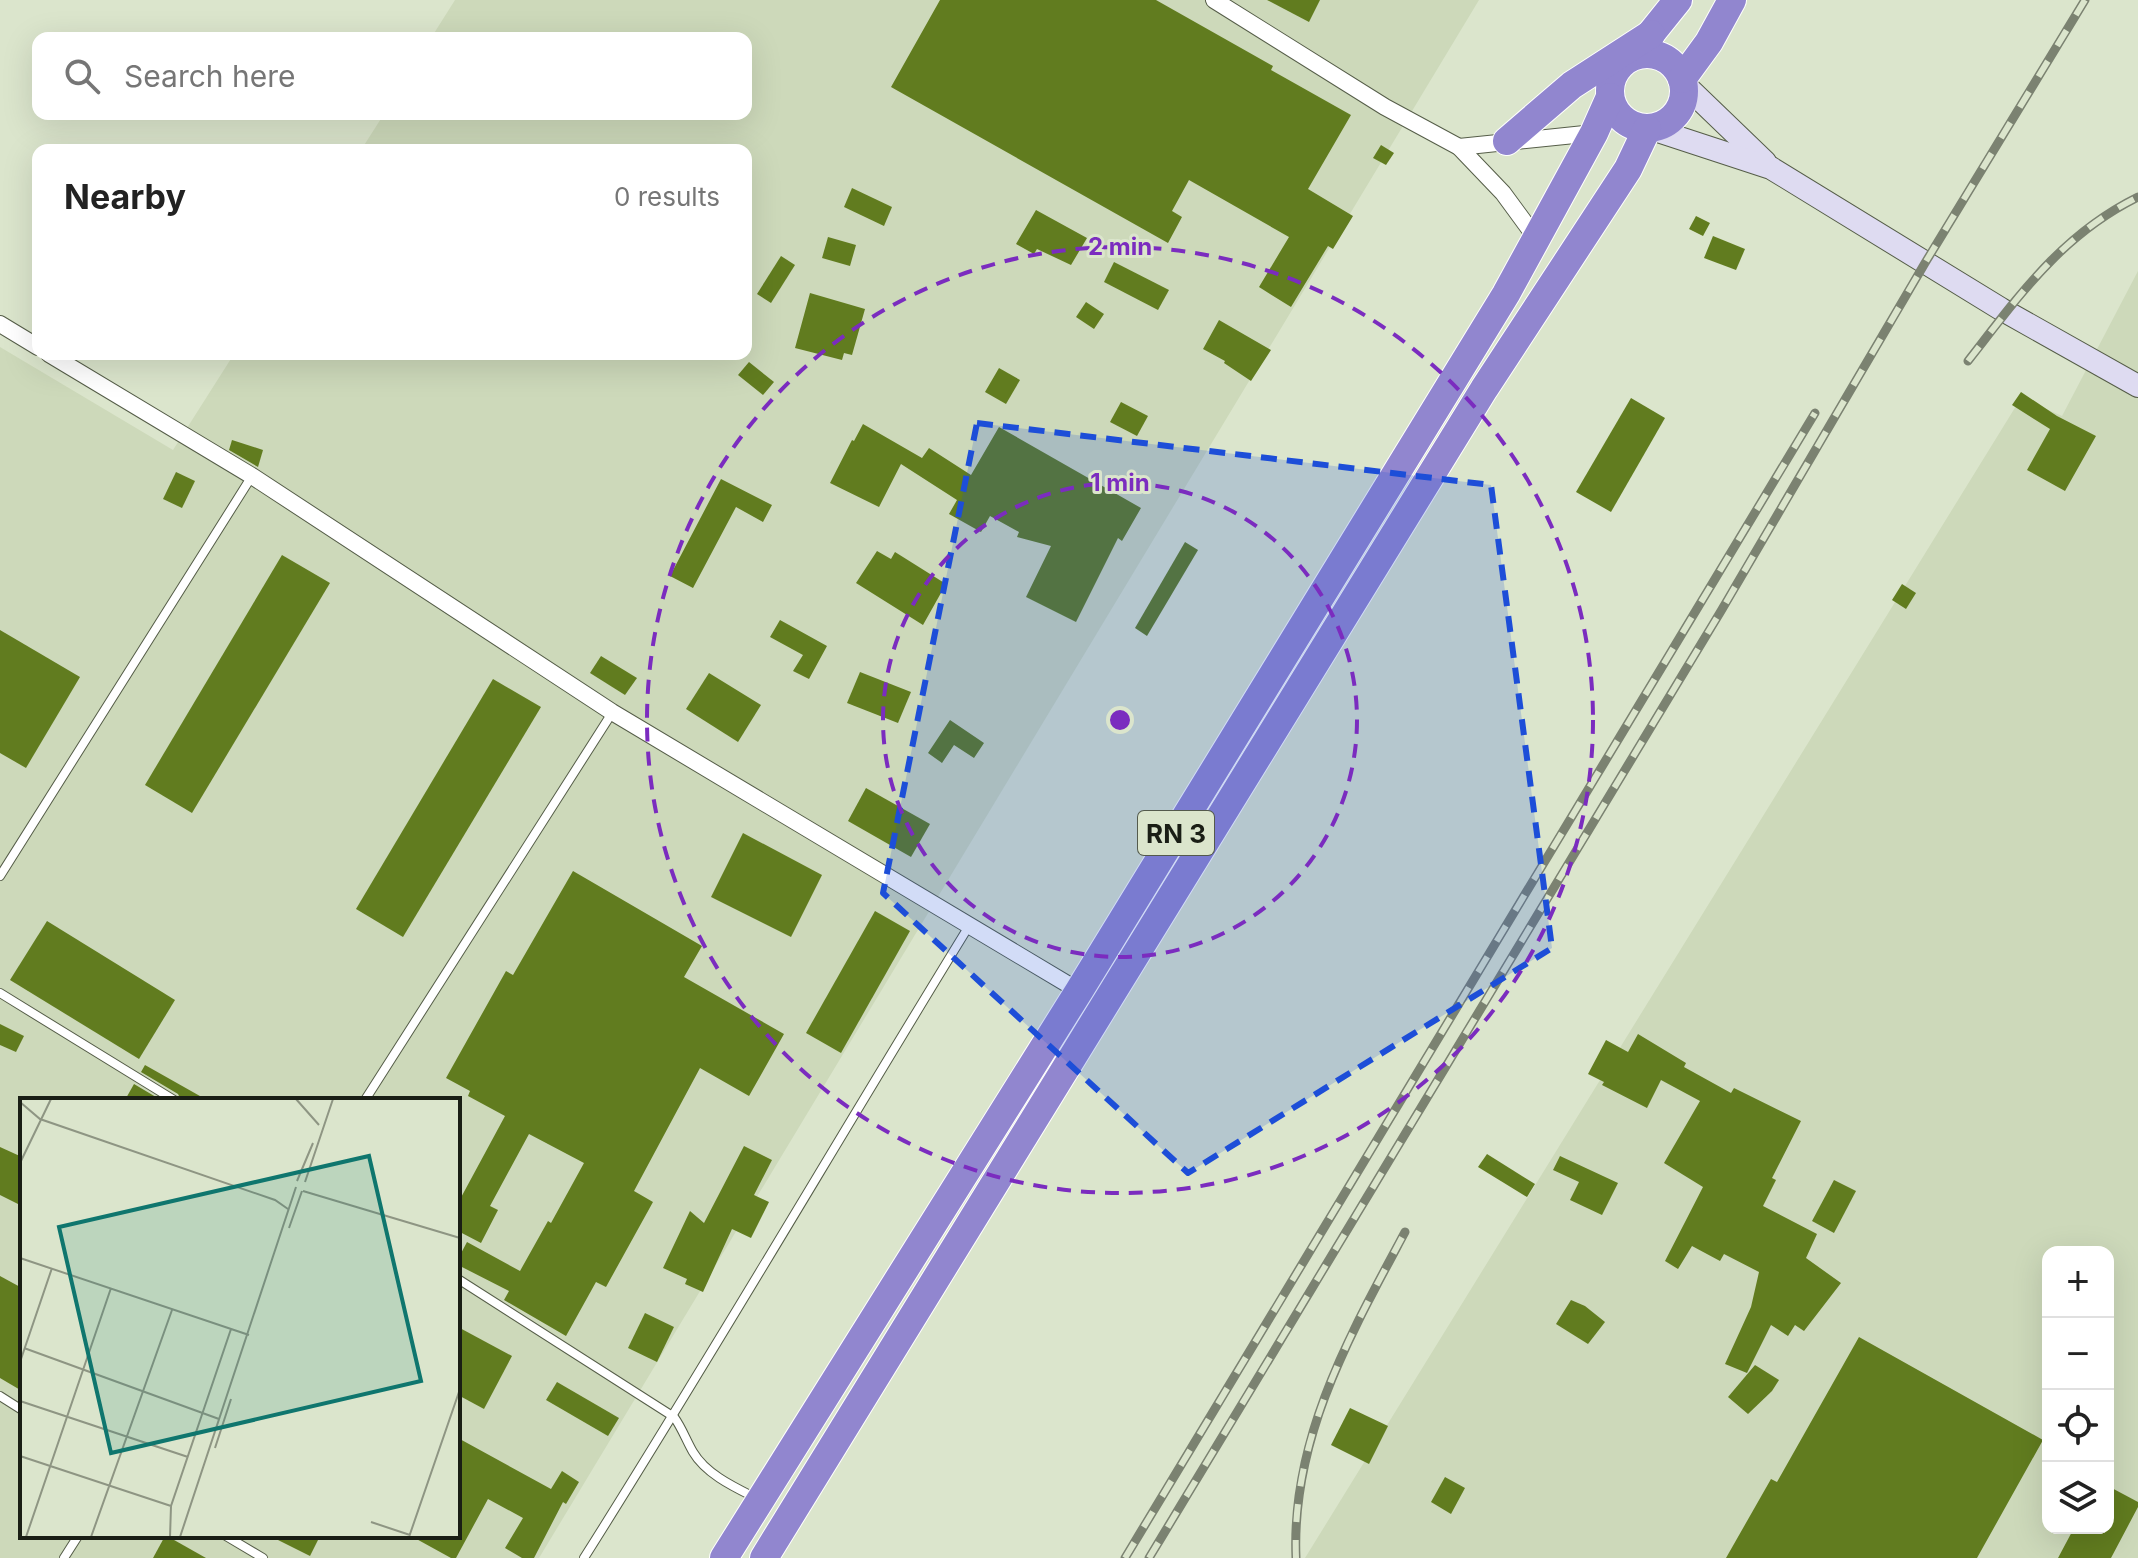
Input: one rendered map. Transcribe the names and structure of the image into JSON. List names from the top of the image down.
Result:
{
  "streets": {
    "highway": ["RN 3"]
  },
  "page": {
    "search": "Search here",
    "heading": ["Nearby", "0 results"],
    "map_buttons": ["+", "−"]
  },
  "rings": ["2 min", "1 min"]
}
